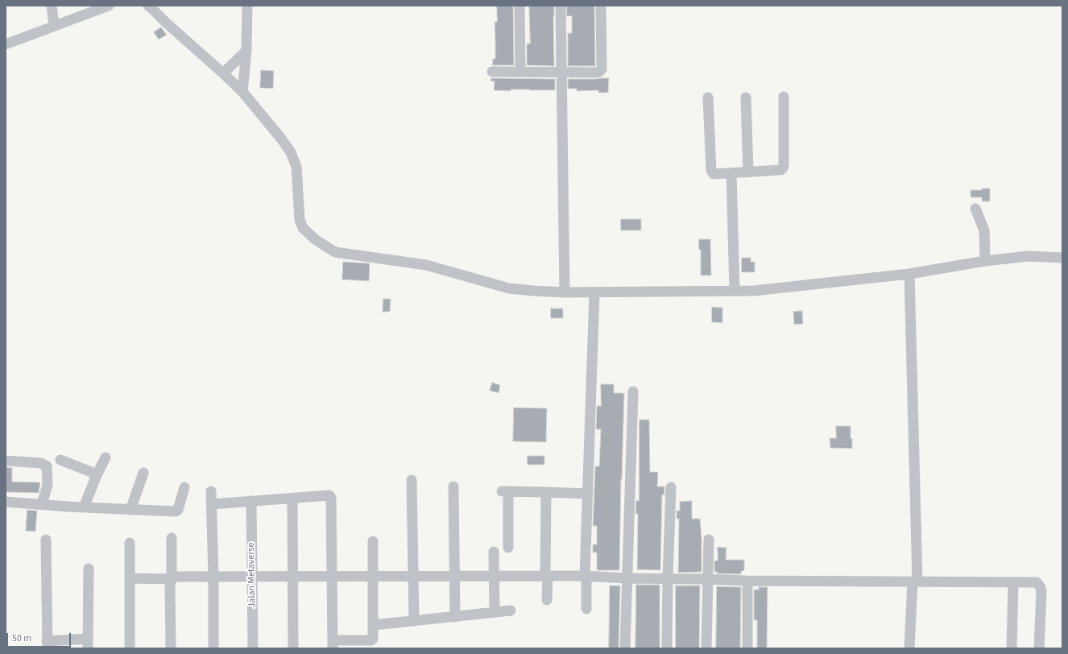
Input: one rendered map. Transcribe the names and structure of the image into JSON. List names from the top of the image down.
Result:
{
  "streets": {
    "street": ["Jalan Metaverse"]
  },
  "scale_bar": "50 m"
}
